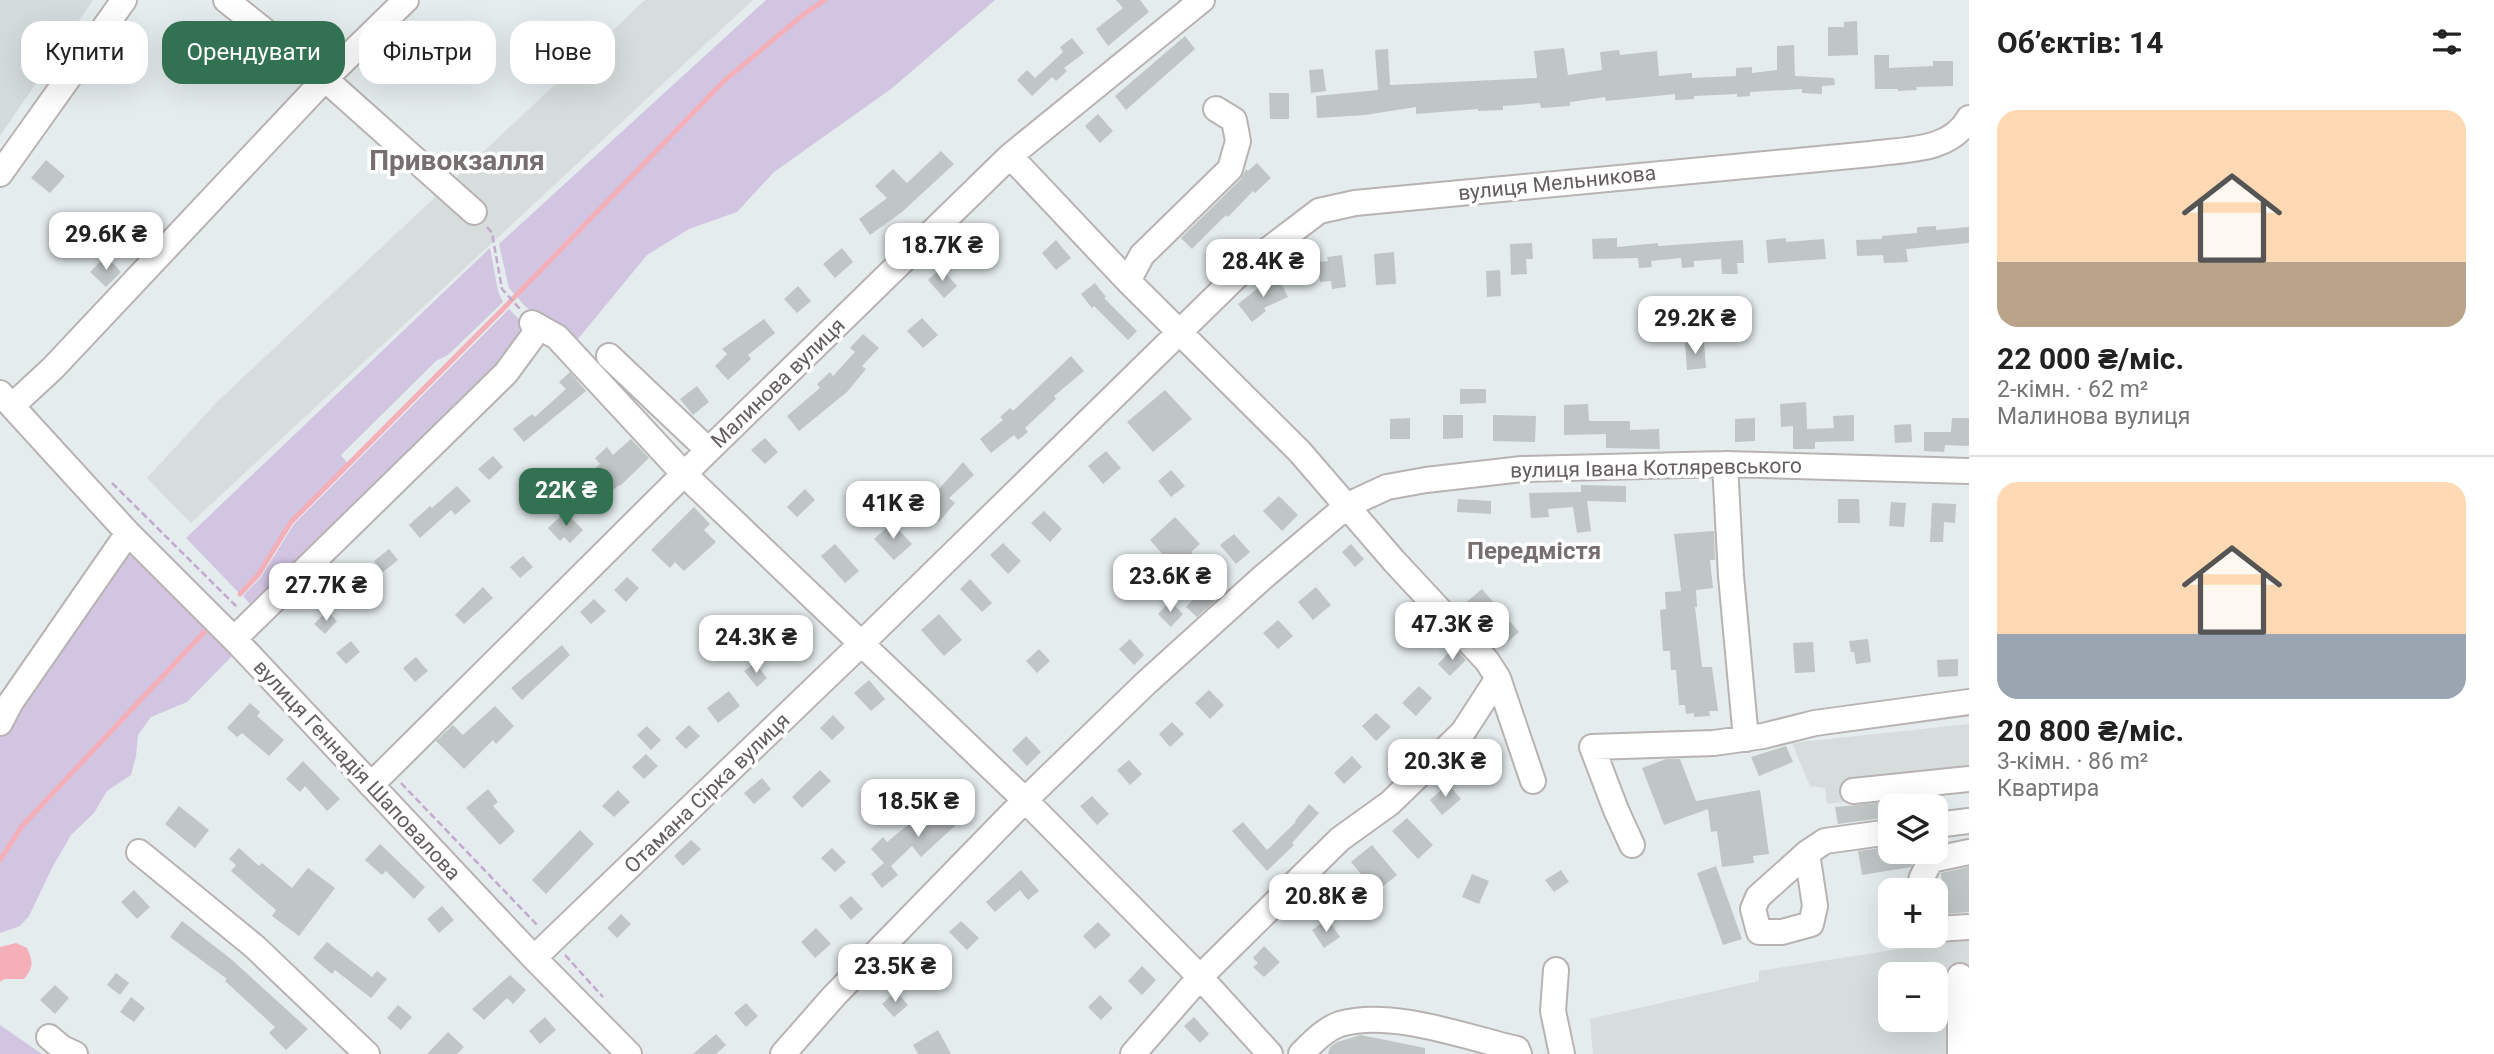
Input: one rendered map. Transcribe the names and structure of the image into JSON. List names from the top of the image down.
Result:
{
  "streets": {
    "street": [
      "вулиця Мельникова",
      "Малинова вулиця",
      "вулиця Івана Котляревського",
      "вулиця Геннадія Шаповалова",
      "Отамана Сірка вулиця"
    ]
  },
  "crossings": [
    ["вулиця Мельникова", "Отамана Сірка вулиця"],
    ["Малинова вулиця", "вулиця Геннадія Шаповалова"],
    ["вулиця Геннадія Шаповалова", "Отамана Сірка вулиця"]
  ],
  "districts": ["Привокзалля", "Передмістя"],
  "page": {
    "heading": "Об’єктів: 14",
    "chip": [
      "Купити",
      "Орендувати",
      "Фільтри",
      "Нове"
    ],
    "list": [
      {
        "name": "22 000 ₴/міс.",
        "note": "2-кімн. · 62 m² · Малинова вулиця"
      },
      {
        "name": "20 800 ₴/міс.",
        "note": "3-кімн. · 86 m² · Квартира"
      }
    ],
    "price": [
      "29.6K ₴",
      "18.7K ₴",
      "28.4K ₴",
      "29.2K ₴",
      "22K ₴",
      "41K ₴",
      "23.6K ₴",
      "27.7K ₴",
      "47.3K ₴",
      "24.3K ₴",
      "20.3K ₴",
      "18.5K ₴",
      "20.8K ₴",
      "23.5K ₴"
    ],
    "map_buttons": ["+", "−"]
  }
}
